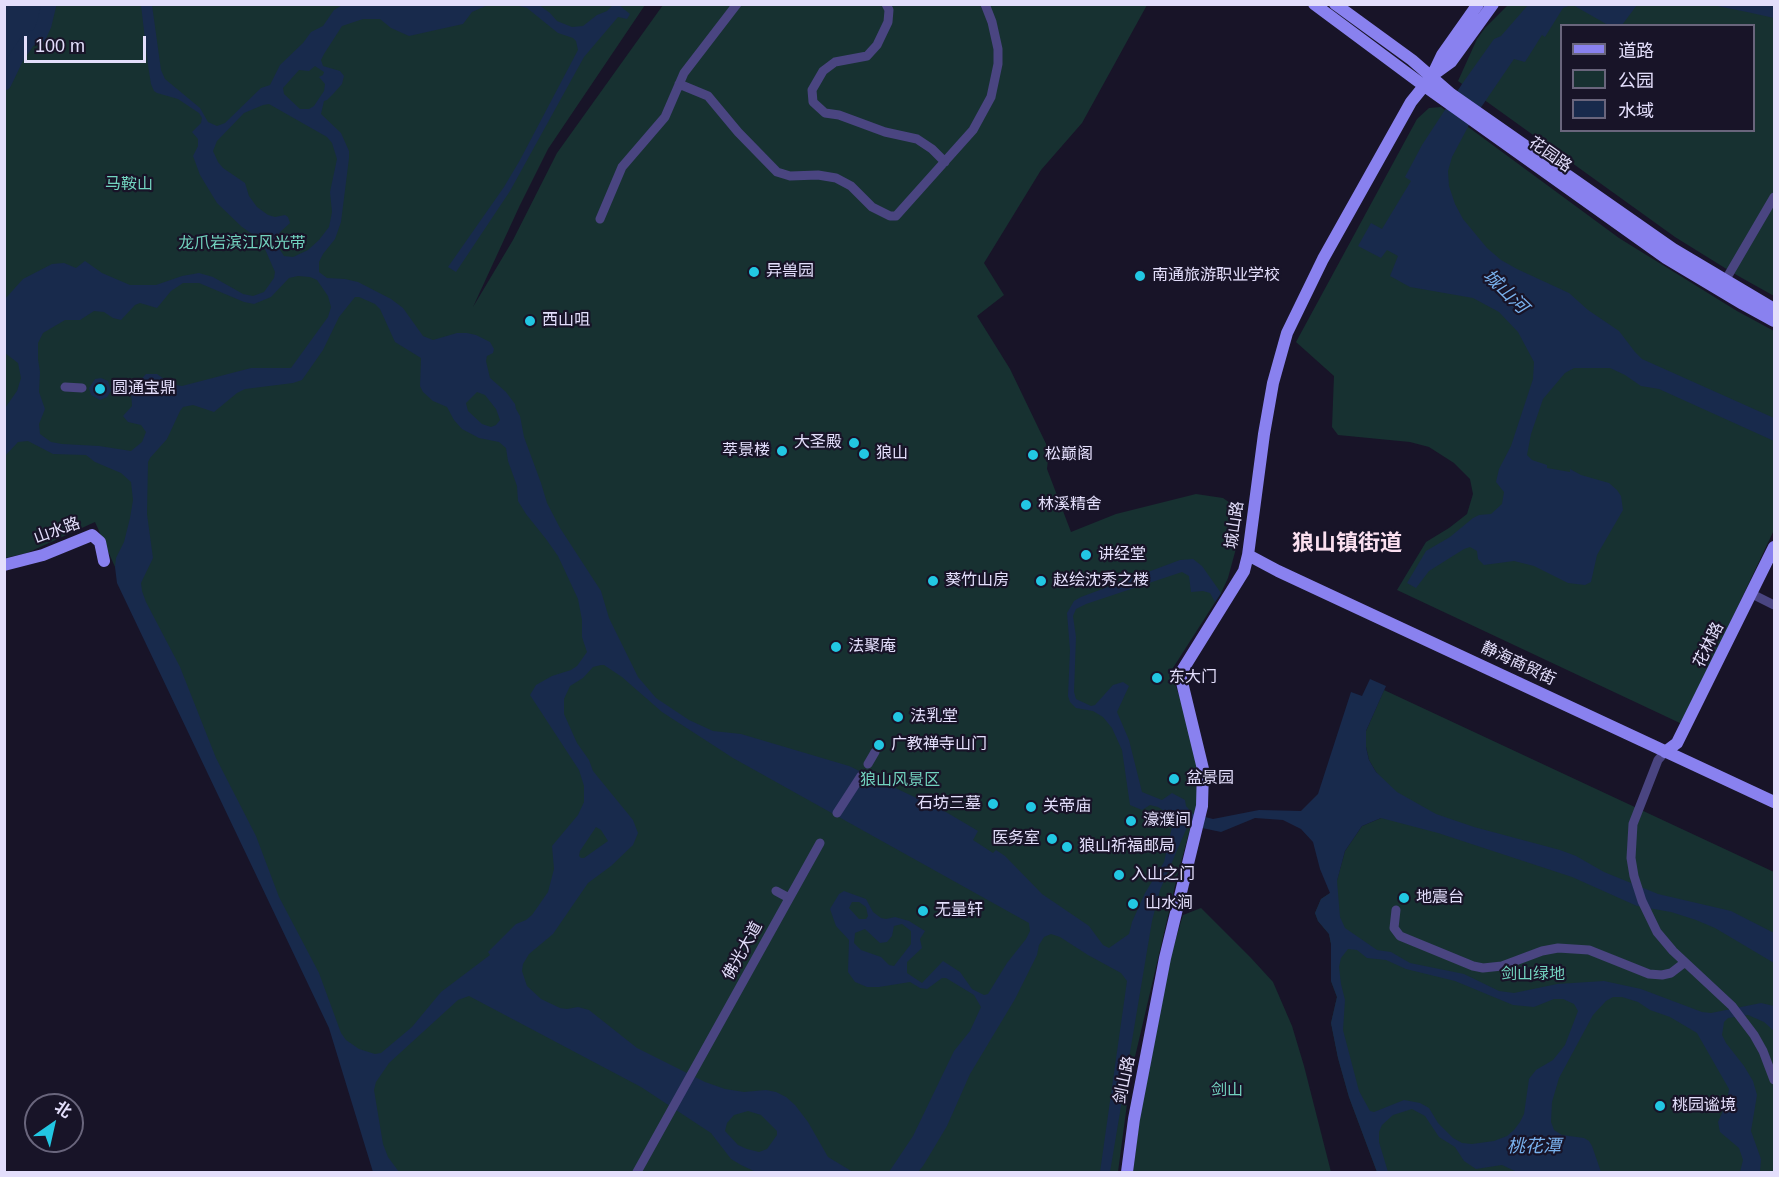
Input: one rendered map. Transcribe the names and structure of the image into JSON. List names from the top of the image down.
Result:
{
  "streets": {
    "street": [
      "花园路",
      "城山路",
      "山水路",
      "花林路",
      "静海商贸街",
      "佛光大道",
      "剑山路"
    ]
  },
  "crossings": [
    ["花园路", "城山路"],
    ["城山路", "静海商贸街"],
    ["城山路", "剑山路"],
    ["花林路", "静海商贸街"]
  ],
  "districts": ["狼山镇街道"],
  "water": ["城山河", "桃花潭"],
  "parks": [
    "马鞍山",
    "龙爪岩滨江风光带",
    "狼山风景区",
    "剑山绿地",
    "剑山"
  ],
  "places": [
    "异兽园",
    "南通旅游职业学校",
    "西山咀",
    "圆通宝鼎",
    "大圣殿",
    "萃景楼",
    "狼山",
    "松巅阁",
    "林溪精舍",
    "讲经堂",
    "葵竹山房",
    "赵绘沈秀之楼",
    "法聚庵",
    "东大门",
    "法乳堂",
    "广教禅寺山门",
    "盆景园",
    "石坊三墓",
    "关帝庙",
    "濠濮间",
    "医务室",
    "狼山祈福邮局",
    "入山之门",
    "地震台",
    "山水涧",
    "无量轩",
    "桃园谧境"
  ],
  "legend": ["道路", "公园", "水域"],
  "scale_bar": "100 m",
  "north": "top right"
}
